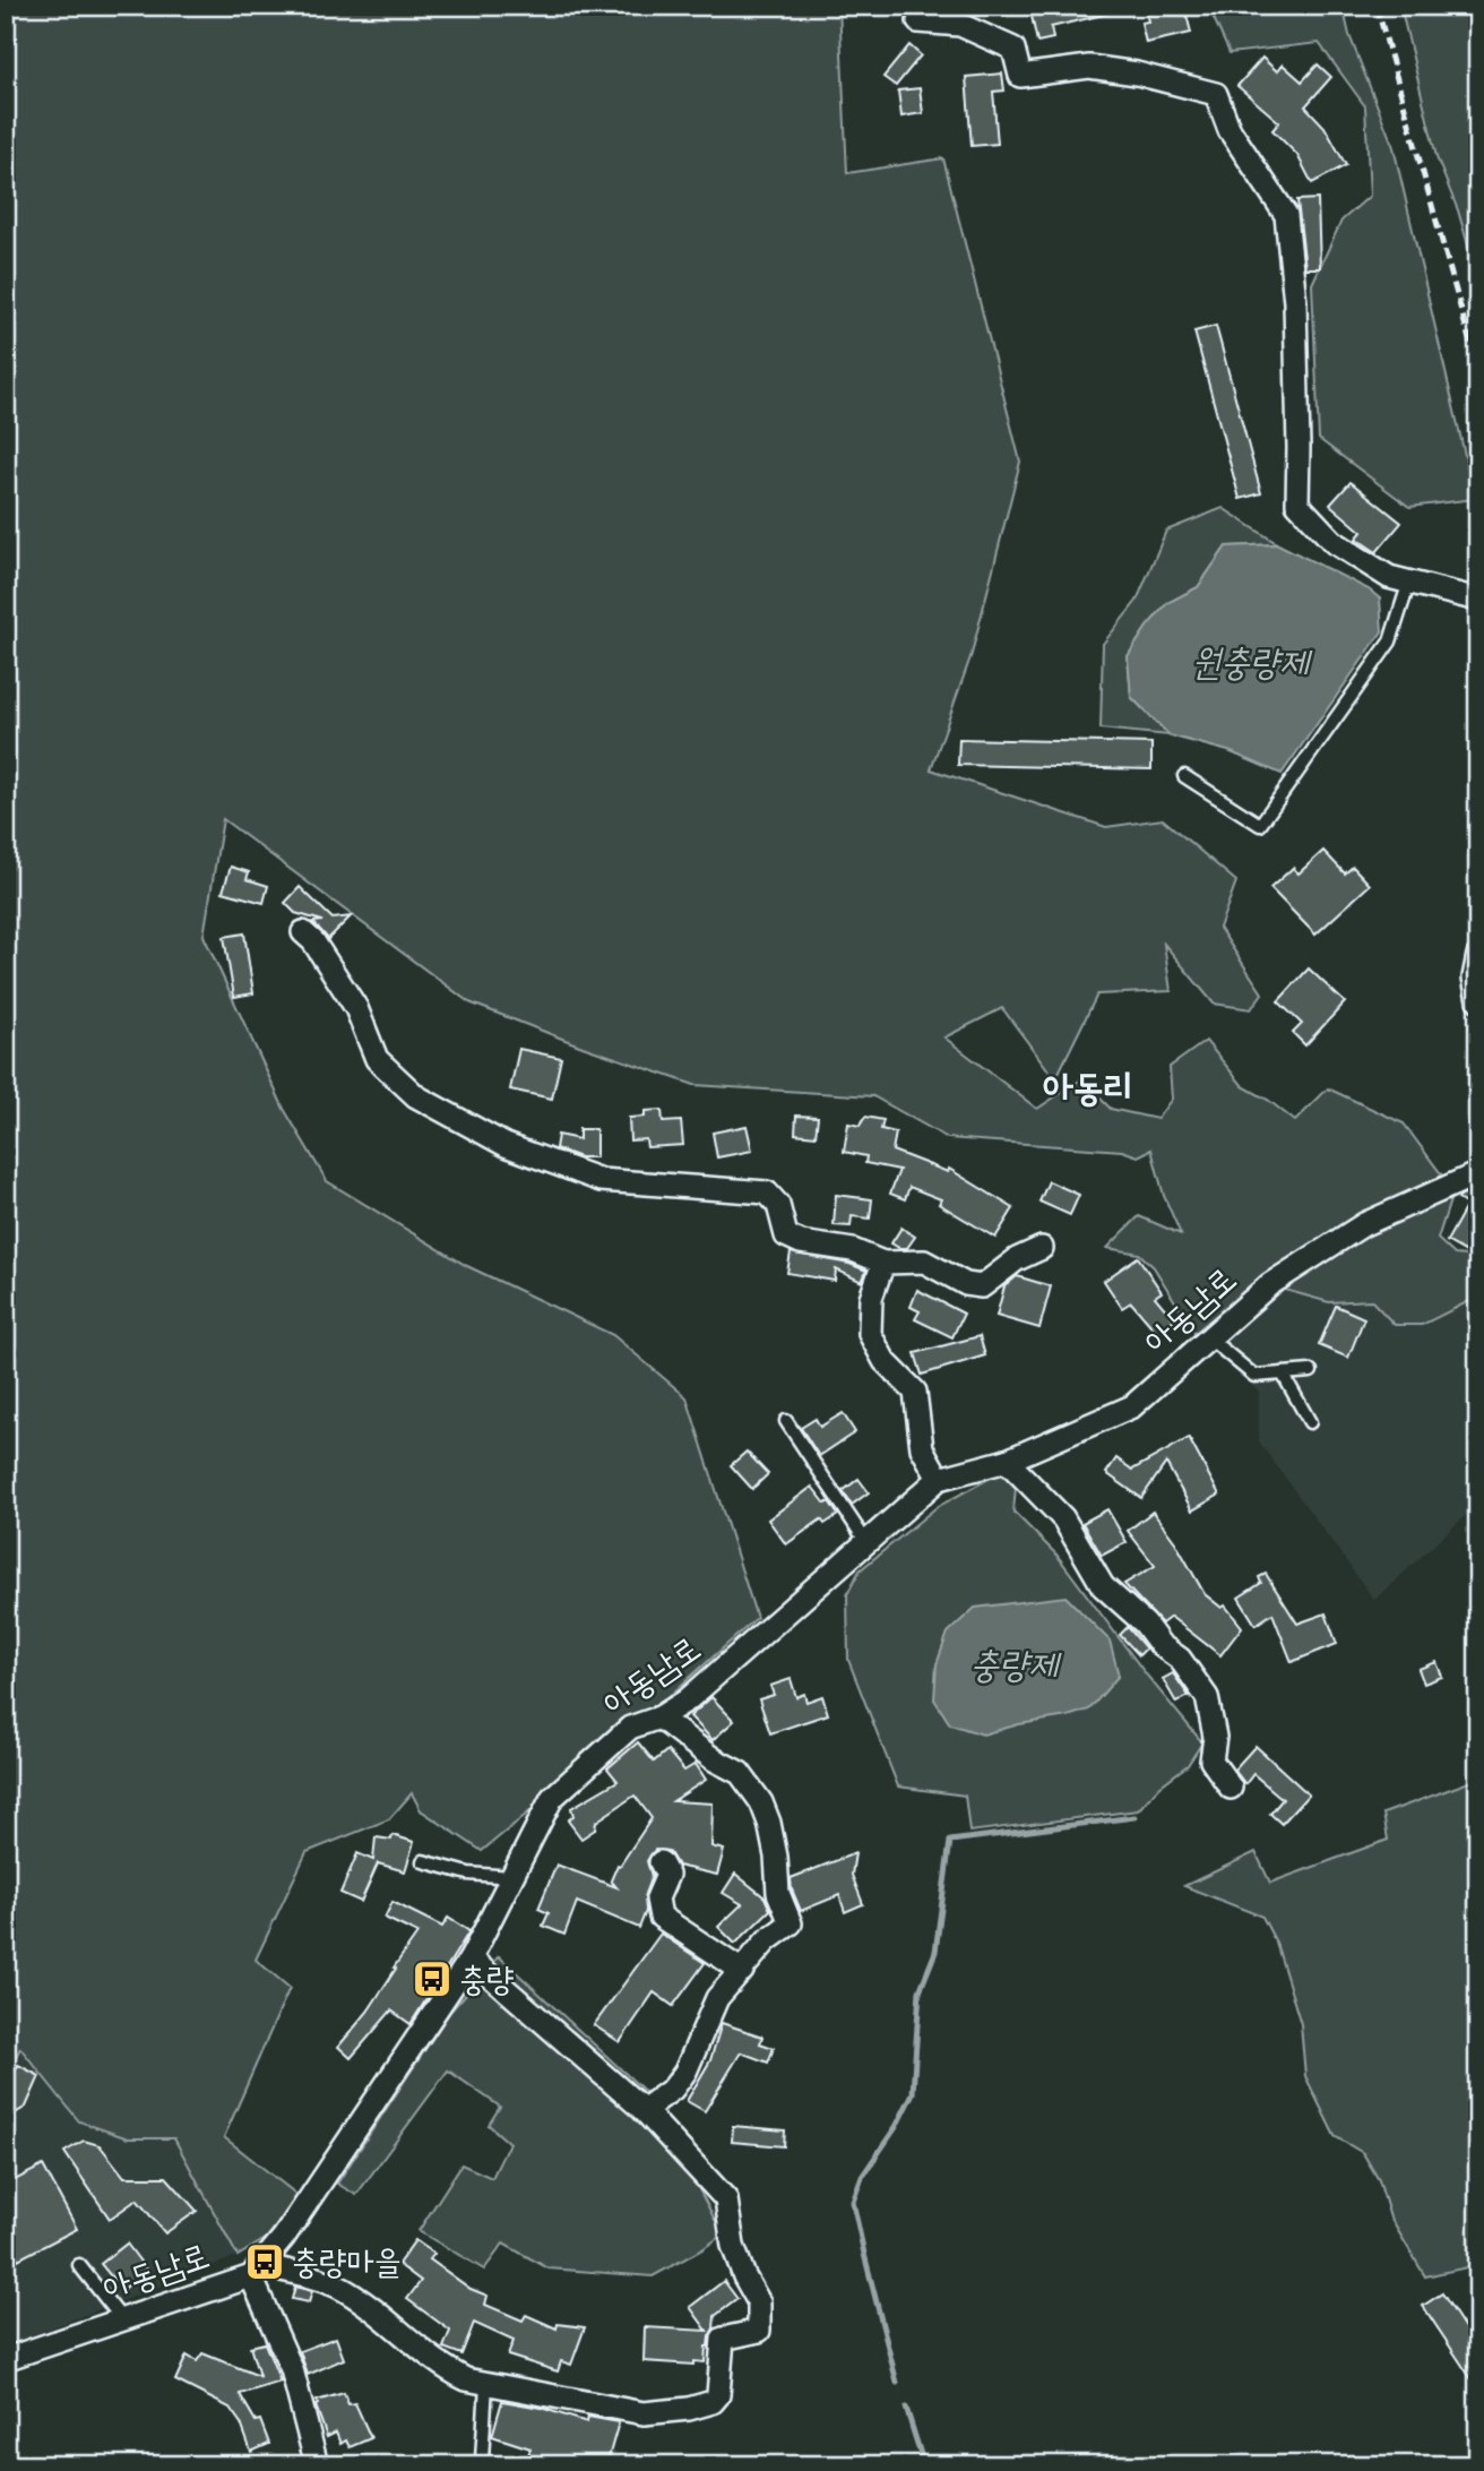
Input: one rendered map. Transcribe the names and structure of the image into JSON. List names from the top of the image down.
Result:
{
  "streets": {
    "street": ["아동남로"]
  },
  "districts": ["아동리"],
  "water": ["원충량제", "충량제"],
  "places": {
    "bus stop": ["충량", "충량마을"]
  }
}
